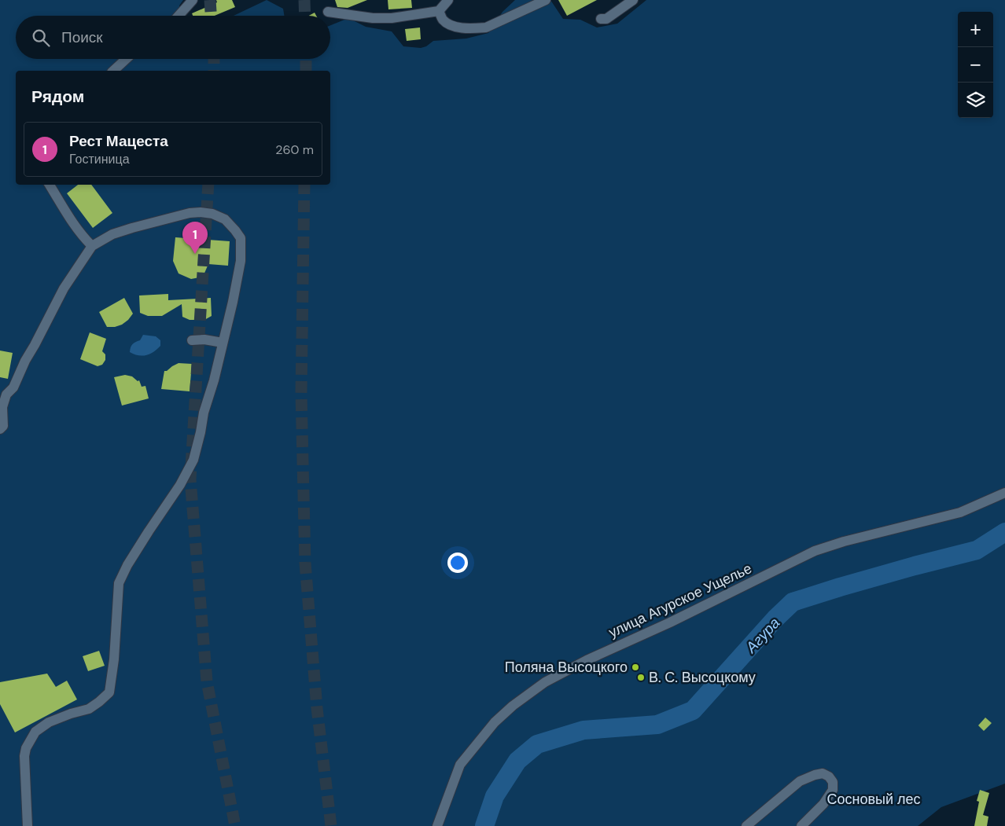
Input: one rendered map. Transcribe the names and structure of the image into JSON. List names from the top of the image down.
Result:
{
  "streets": {
    "street": ["улица Агурское Ущелье"]
  },
  "water": ["Агура"],
  "parks": ["Сосновый лес"],
  "places": ["Поляна Высоцкого", "В. С. Высоцкому"],
  "page": {
    "map_buttons": ["+", "−"],
    "search": "Поиск",
    "heading": "Рядом",
    "list": [
      {
        "mark": "1",
        "name": "Рест Мацеста",
        "note": "Гостиница",
        "value": "260 m"
      }
    ],
    "pins": "1"
  }
}
